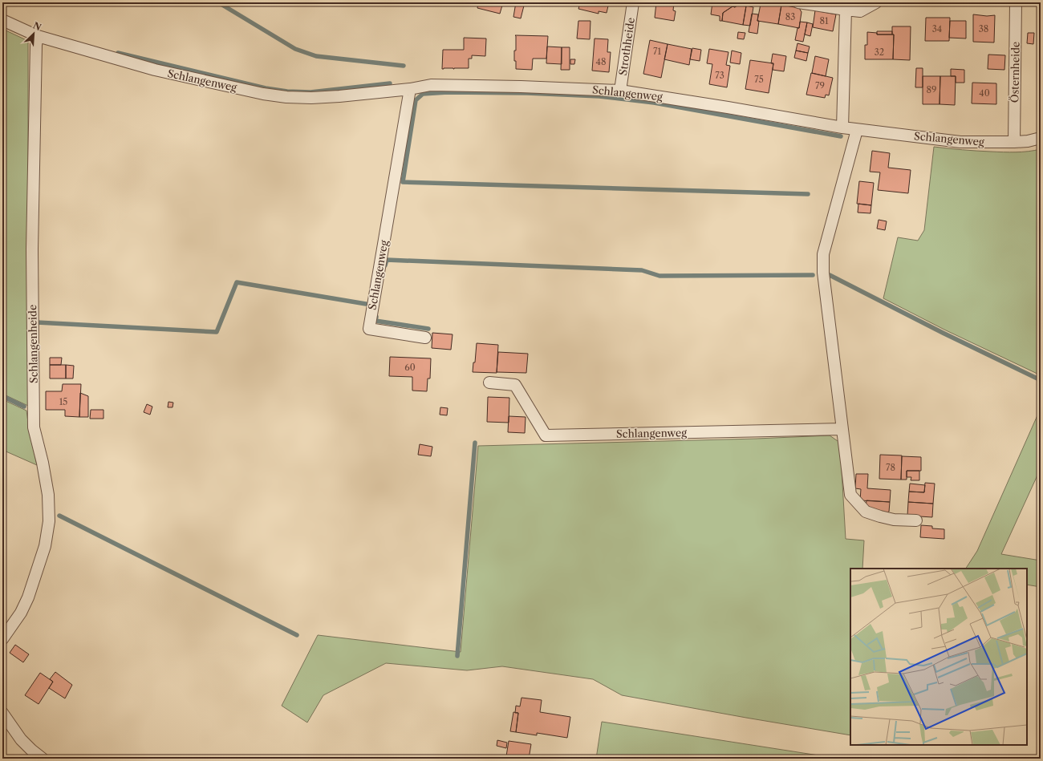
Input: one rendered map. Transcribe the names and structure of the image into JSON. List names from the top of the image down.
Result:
{
  "streets": {
    "street": [
      "Strothheide",
      "Östernheide",
      "Schlangenweg",
      "Schlangenheide"
    ]
  },
  "crossings": [
    ["Strothheide", "Schlangenweg"],
    ["Östernheide", "Schlangenweg"],
    ["Schlangenweg", "Schlangenheide"]
  ],
  "house_numbers": [
    "83",
    "81",
    "34",
    "38",
    "71",
    "32",
    "48",
    "73",
    "75",
    "79",
    "89",
    "40",
    "60",
    "15",
    "78"
  ],
  "north": "top right"
}
